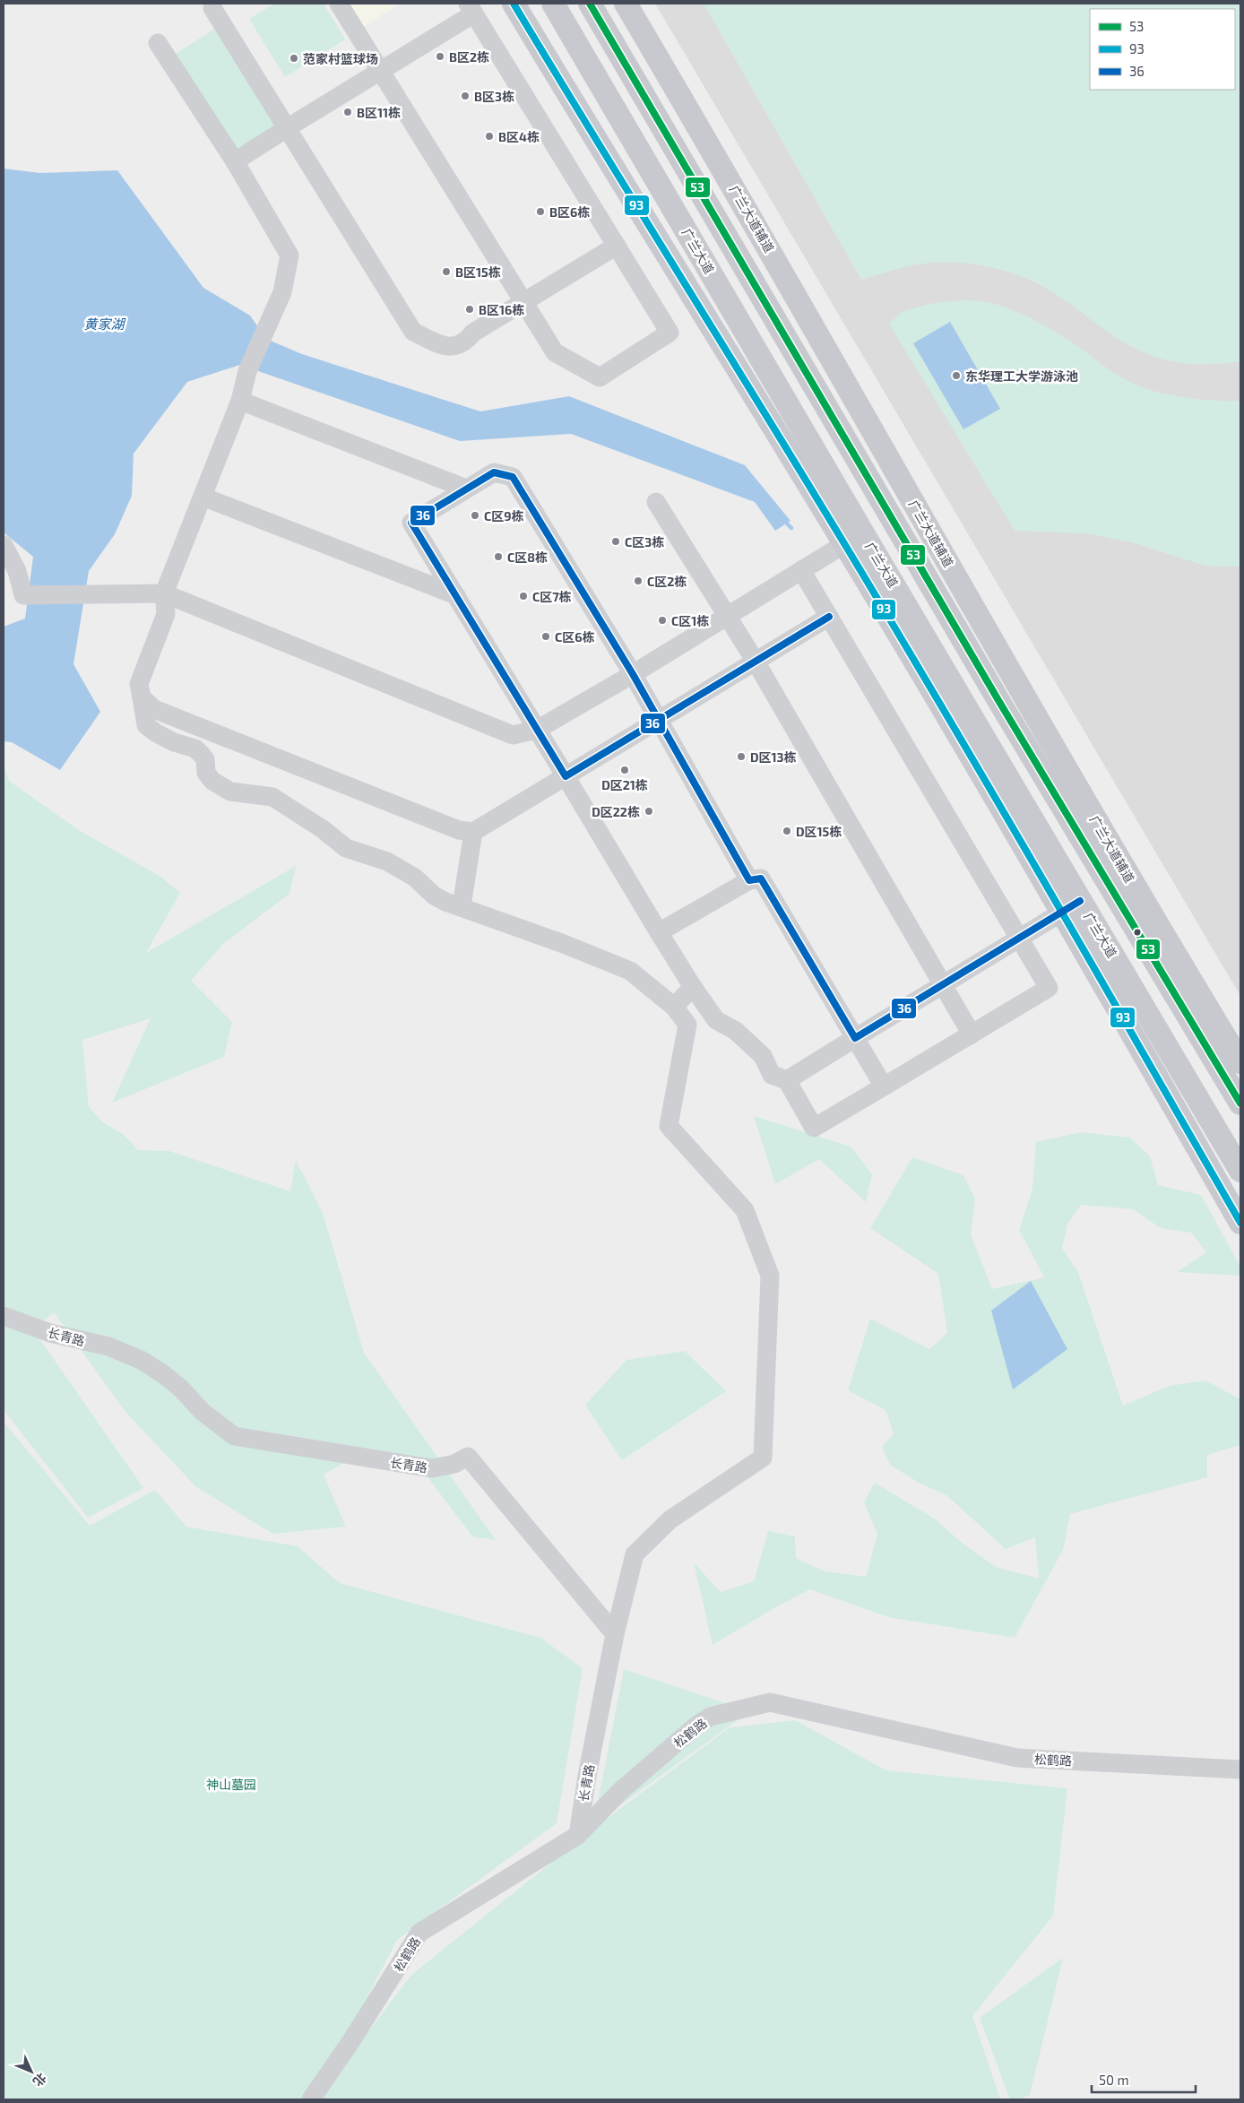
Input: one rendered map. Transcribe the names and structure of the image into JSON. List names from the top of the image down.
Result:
{
  "streets": {
    "main road": ["广兰大道辅道", "广兰大道"],
    "street": ["长青路", "松鹤路"]
  },
  "crossings": [
    ["长青路", "松鹤路"]
  ],
  "water": ["黄家湖"],
  "parks": ["神山墓园"],
  "places": [
    "B区2栋",
    "范家村篮球场",
    "B区3栋",
    "B区11栋",
    "B区4栋",
    "B区6栋",
    "B区15栋",
    "B区16栋",
    "东华理工大学游泳池",
    "C区9栋",
    "C区3栋",
    "C区8栋",
    "C区2栋",
    "C区7栋",
    "C区1栋",
    "C区6栋",
    "D区13栋",
    "D区21栋",
    "D区22栋",
    "D区15栋"
  ],
  "lines": ["transit line 53", "transit line 93", "transit line 36"],
  "legend": ["53", "93", "36"],
  "scale_bar": "50 m",
  "north": "bottom right"
}
